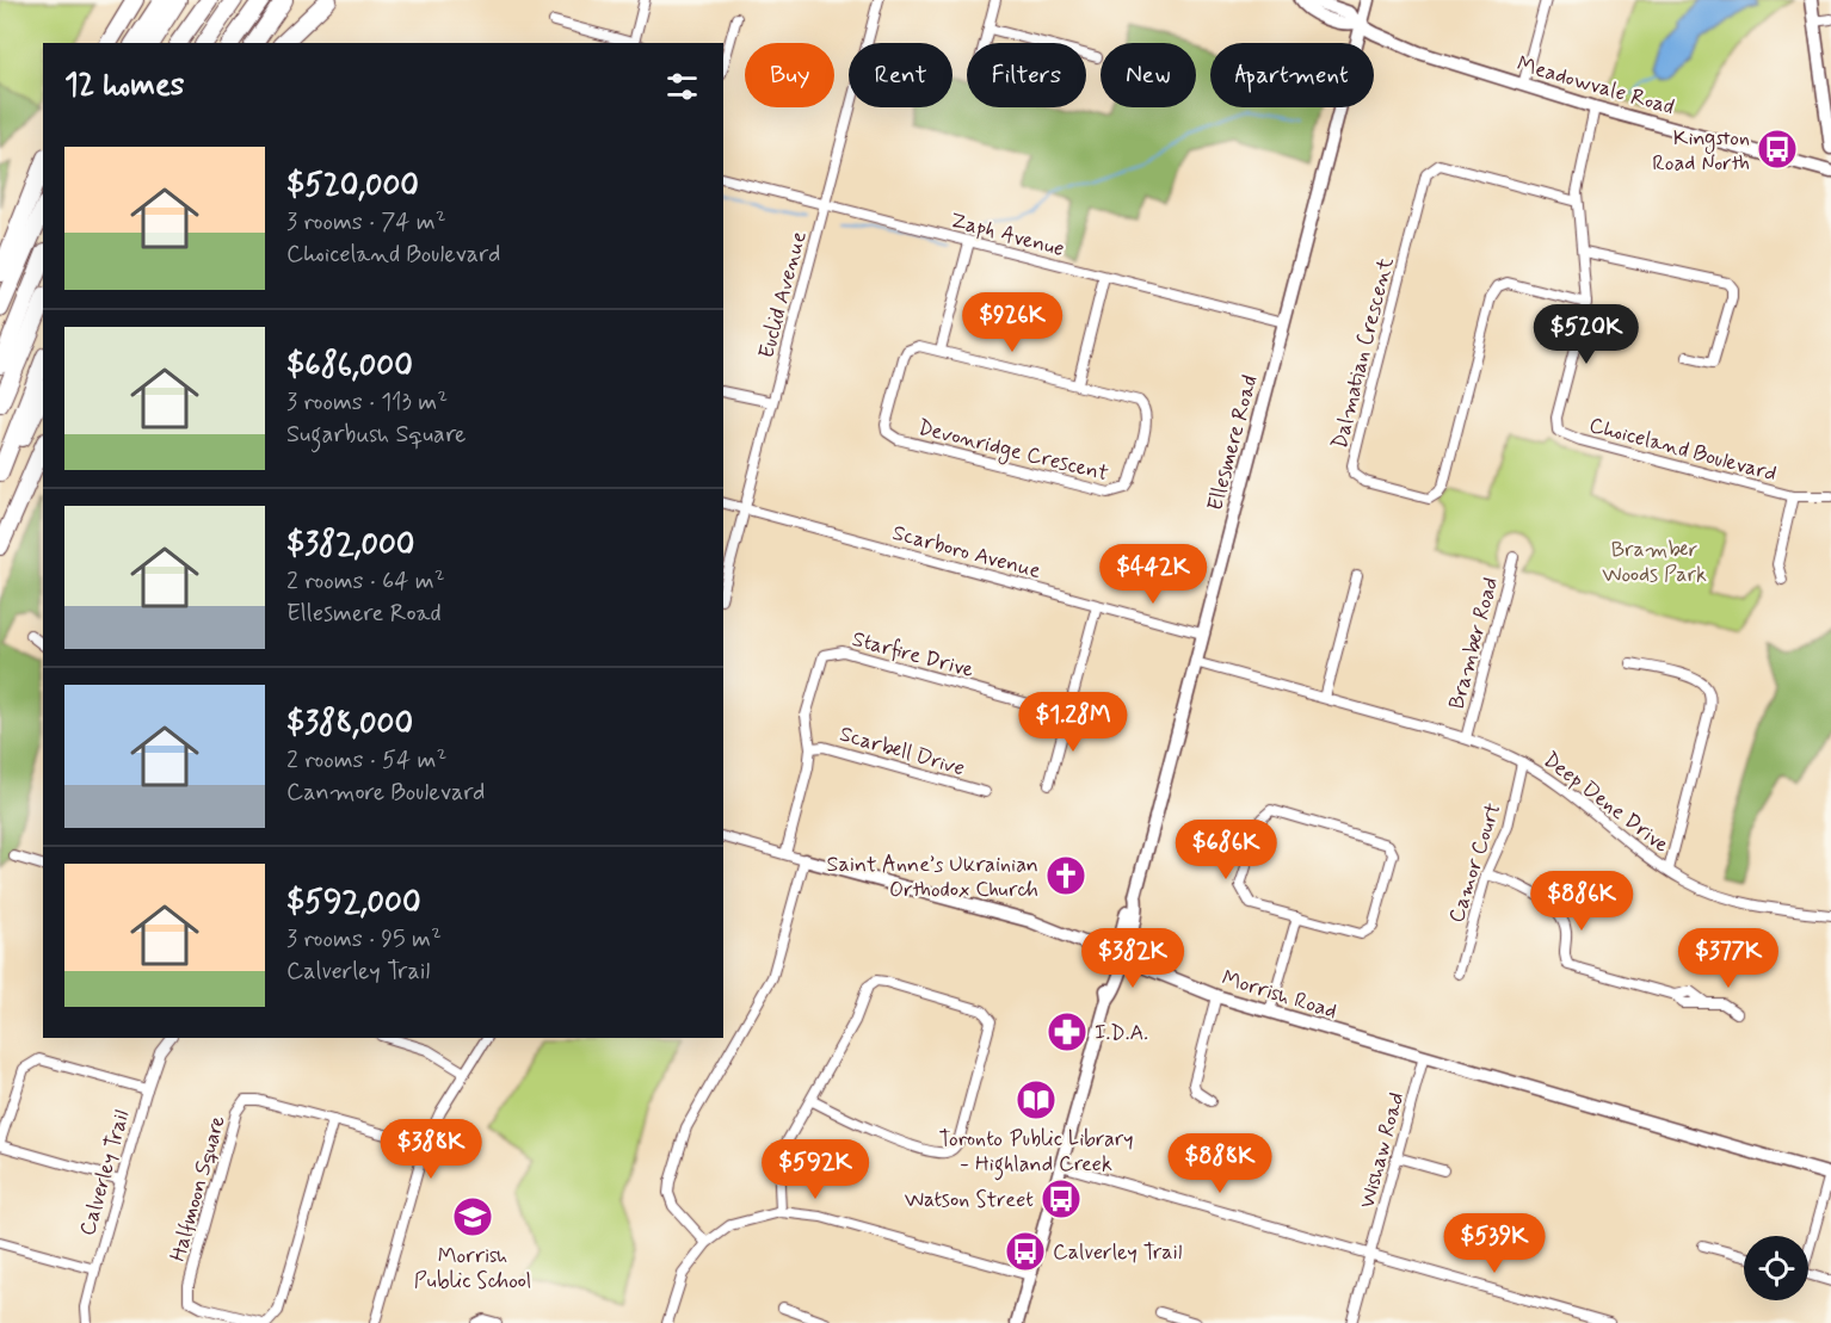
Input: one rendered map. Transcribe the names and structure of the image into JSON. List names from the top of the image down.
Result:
{
  "streets": {
    "street": [
      "Meadowvale Road",
      "Zaph Avenue",
      "Euclid Avenue",
      "Dalmatian Crescent",
      "Ellesmere Road",
      "Choiceland Boulevard",
      "Devonridge Crescent",
      "Scarboro Avenue",
      "Bramber Road",
      "Starfire Drive",
      "Scarbell Drive",
      "Deep Dene Drive",
      "Camor Court",
      "Morrish Road",
      "Wishaw Road",
      "Calverley Trail",
      "Halfmoon Square"
    ]
  },
  "crossings": [
    ["Meadowvale Road", "Ellesmere Road"],
    ["Meadowvale Road", "Choiceland Boulevard"],
    ["Zaph Avenue", "Euclid Avenue"],
    ["Zaph Avenue", "Ellesmere Road"],
    ["Euclid Avenue", "Scarboro Avenue"],
    ["Dalmatian Crescent", "Choiceland Boulevard"],
    ["Ellesmere Road", "Scarboro Avenue"],
    ["Ellesmere Road", "Deep Dene Drive"],
    ["Ellesmere Road", "Morrish Road"],
    ["Bramber Road", "Deep Dene Drive"],
    ["Starfire Drive", "Scarbell Drive"],
    ["Starfire Drive", "Morrish Road"],
    ["Deep Dene Drive", "Camor Court"],
    ["Morrish Road", "Wishaw Road"]
  ],
  "parks": ["Bramber Woods Park"],
  "places": {
    "bus stop": ["Kingston Road North", "Watson Street", "Calverley Trail"],
    "church": ["Saint Anne’s Ukrainian Orthodox Church"],
    "pharmacy": ["I.D.A."],
    "library": ["Toronto Public Library - Highland Creek"],
    "school or university": ["Morrish Public School"]
  },
  "page": {
    "chip": [
      "Buy",
      "Rent",
      "Filters",
      "New",
      "Apartment"
    ],
    "heading": "12 homes",
    "list": [
      {
        "name": "$520,000",
        "note": "3 rooms · 74 m² · Choiceland Boulevard"
      },
      {
        "name": "$686,000",
        "note": "3 rooms · 113 m² · Sugarbush Square"
      },
      {
        "name": "$382,000",
        "note": "2 rooms · 64 m² · Ellesmere Road"
      },
      {
        "name": "$388,000",
        "note": "2 rooms · 54 m² · Canmore Boulevard"
      },
      {
        "name": "$592,000",
        "note": "3 rooms · 95 m² · Calverley Trail"
      }
    ],
    "price": [
      "$926K",
      "$520K",
      "$442K",
      "$1.28M",
      "$686K",
      "$886K",
      "$382K",
      "$377K",
      "$388K",
      "$888K",
      "$592K",
      "$539K"
    ]
  }
}
